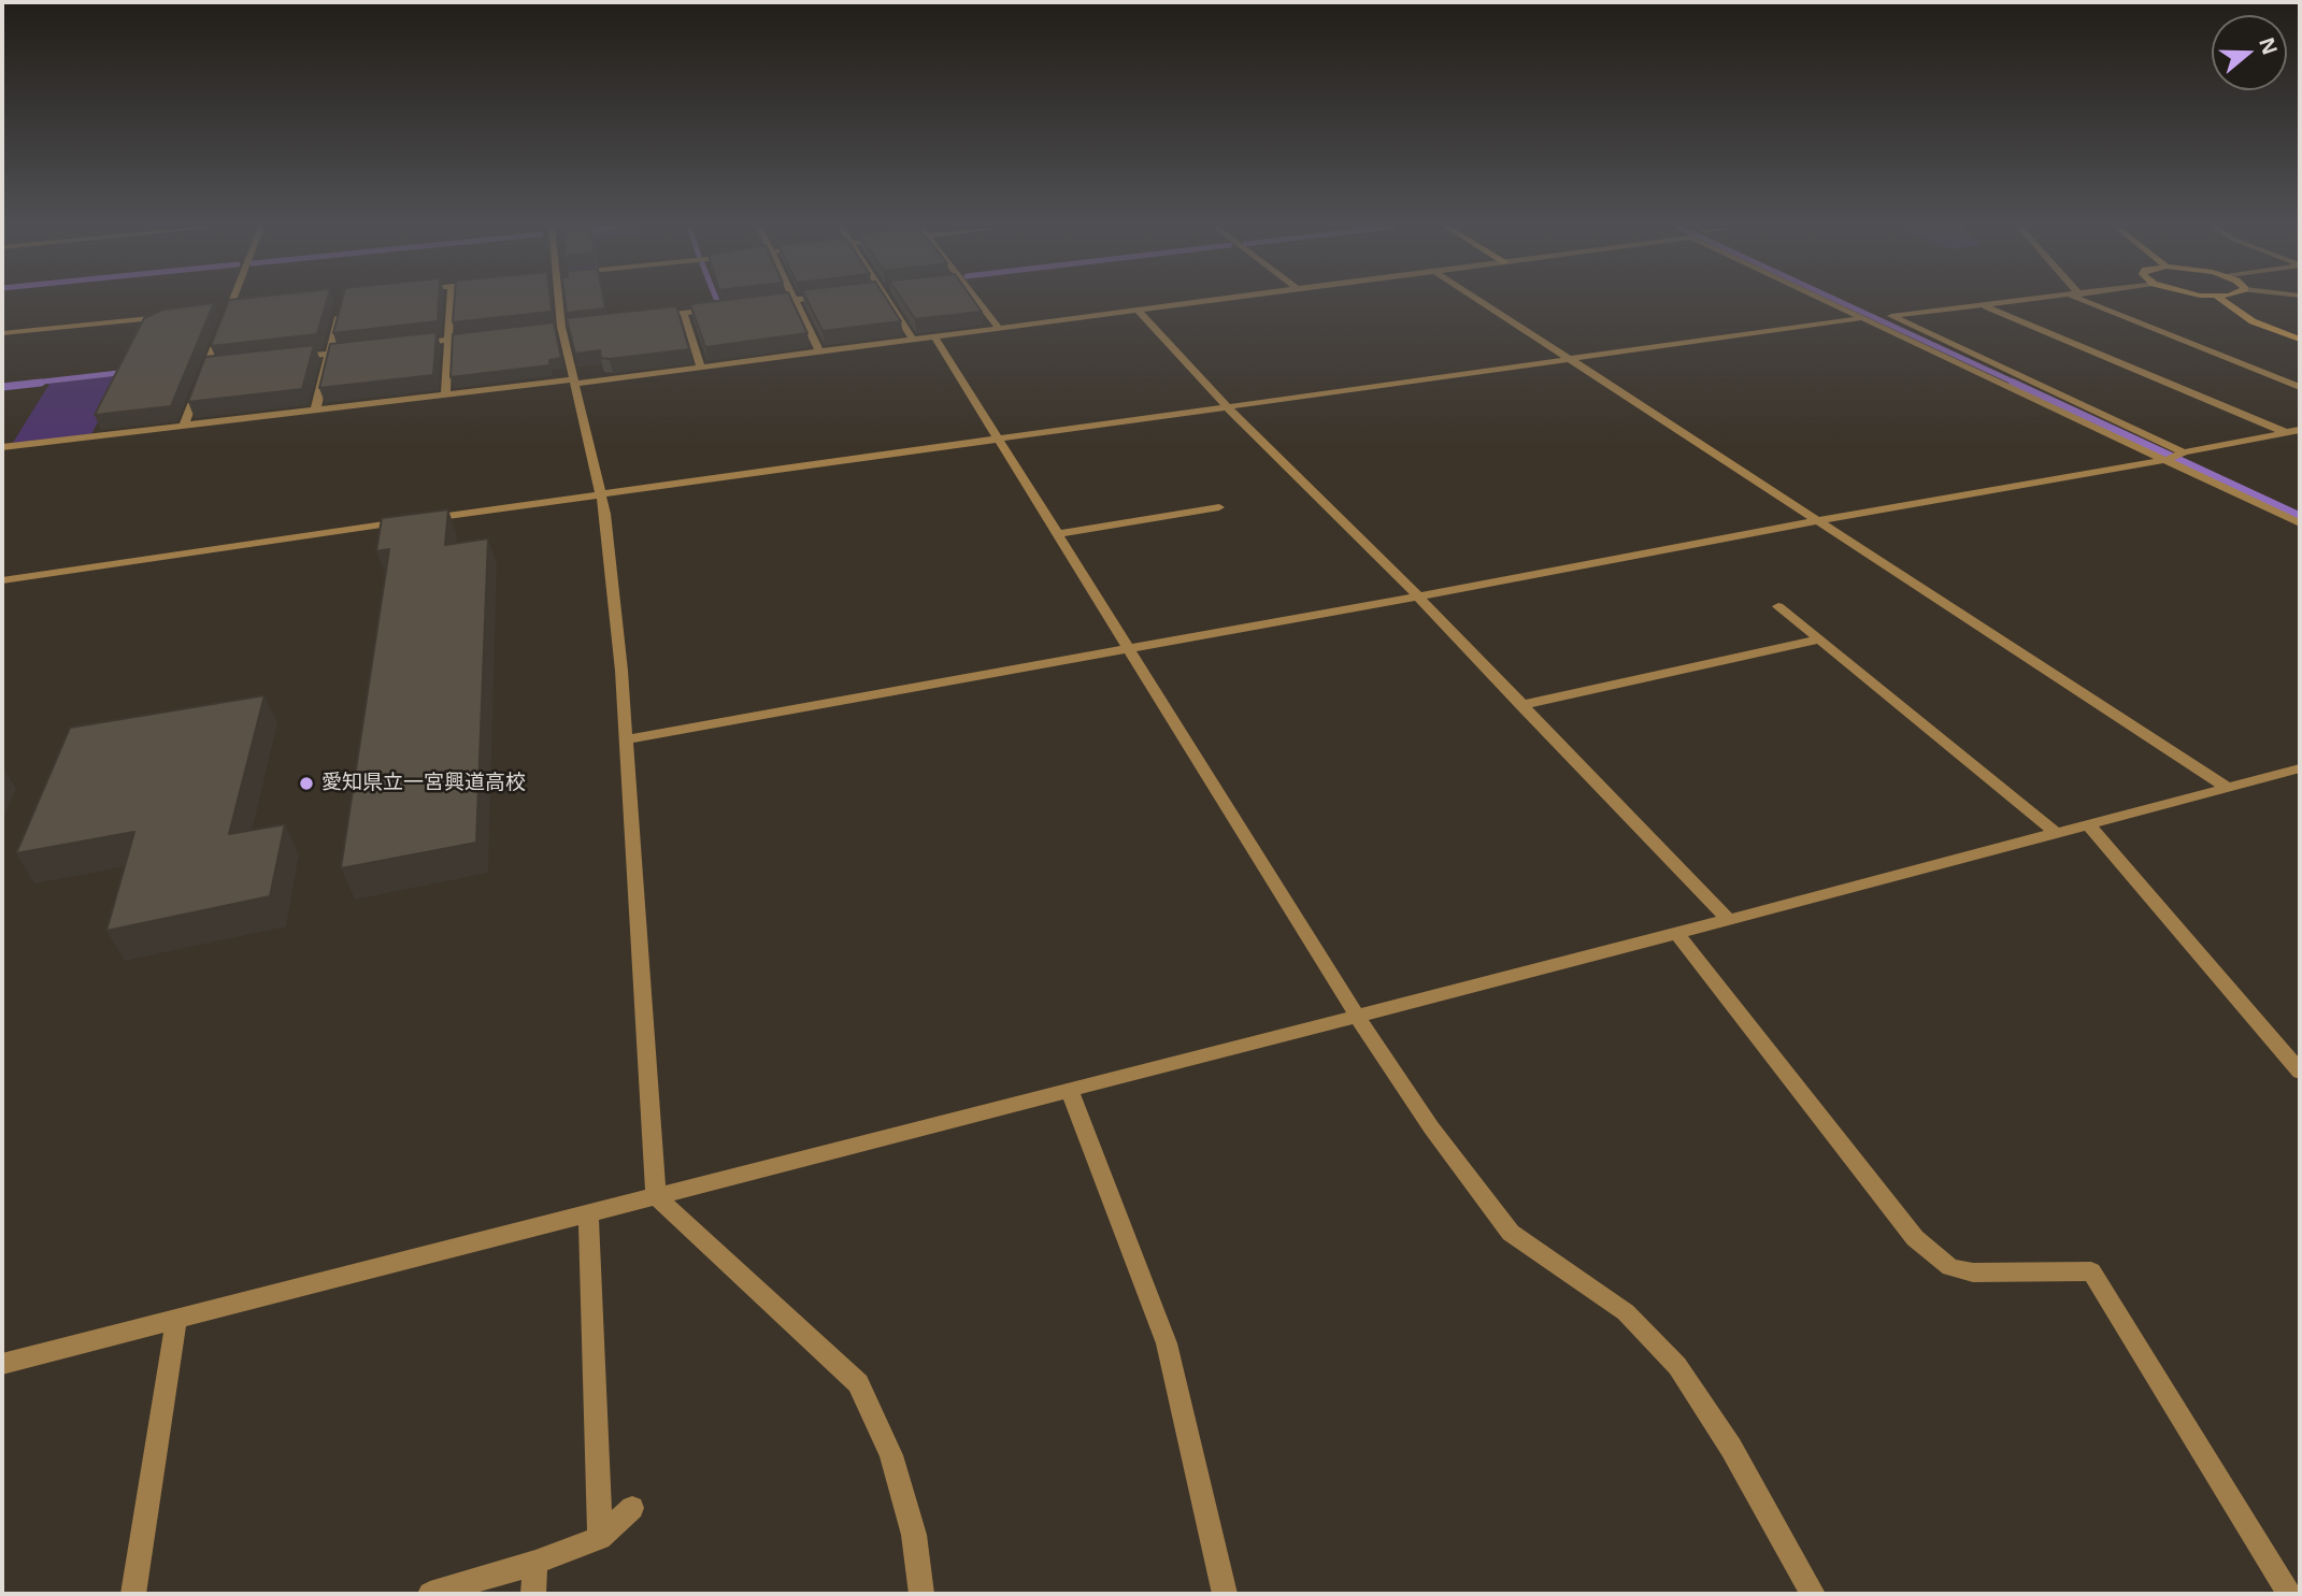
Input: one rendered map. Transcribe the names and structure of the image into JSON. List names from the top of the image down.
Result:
{
  "places": ["愛知県立一宮興道高校"],
  "north": "right"
}
